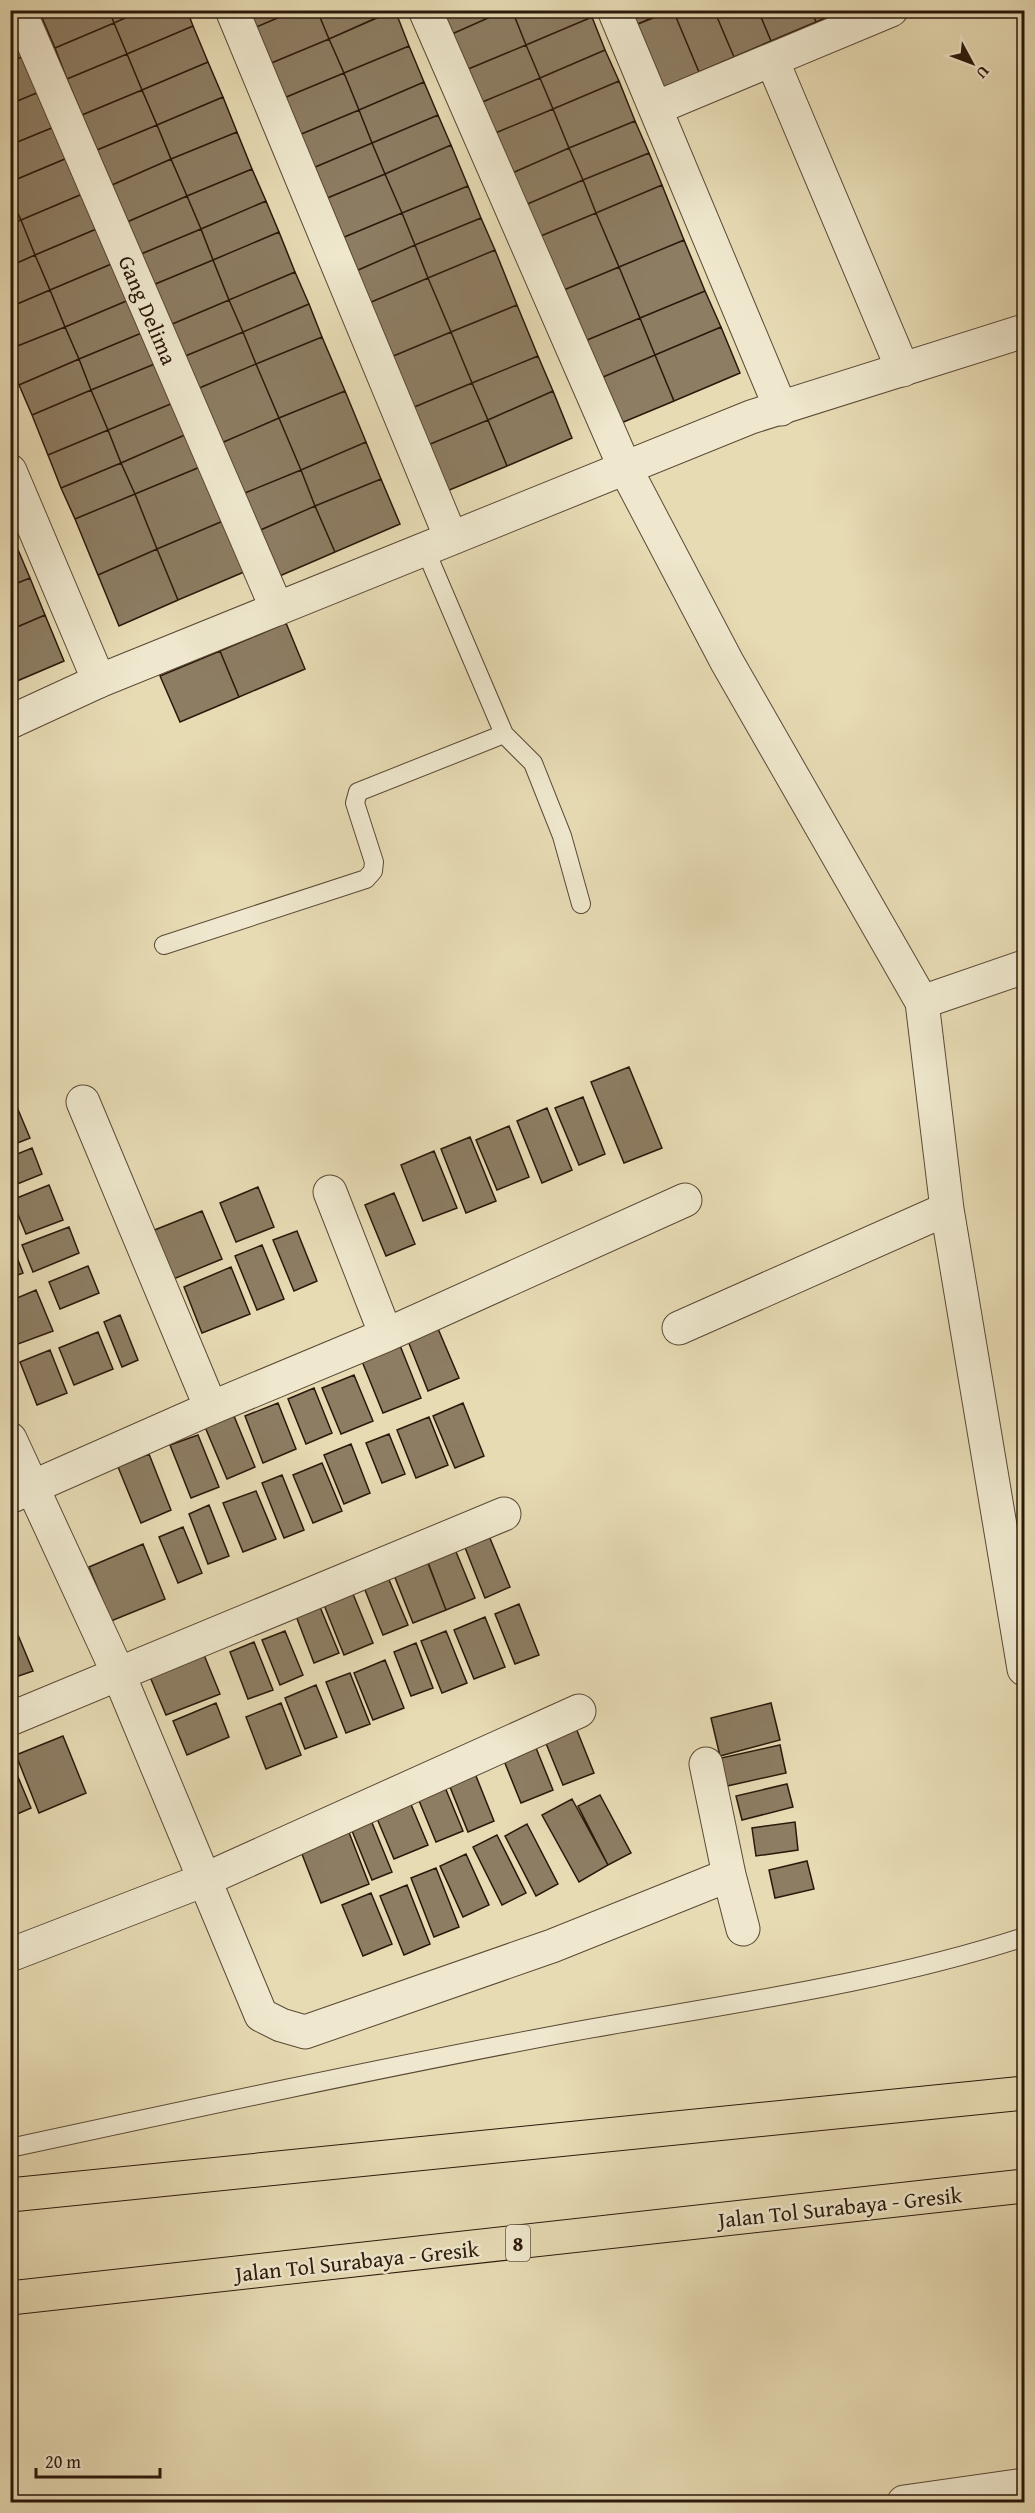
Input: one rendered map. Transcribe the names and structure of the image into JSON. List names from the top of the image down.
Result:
{
  "streets": {
    "highway": ["Jalan Tol Surabaya - Gresik", "8"],
    "street": ["Gang Delima"]
  },
  "scale_bar": "20 m",
  "north": "bottom right"
}
